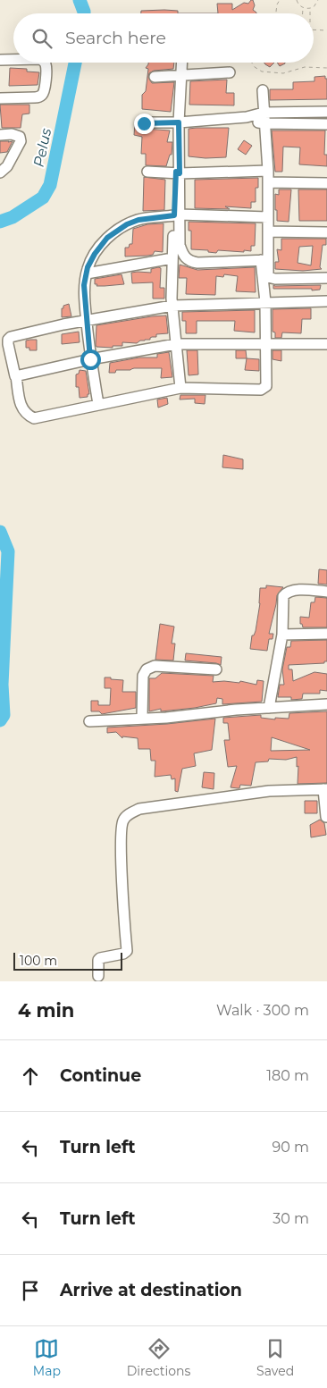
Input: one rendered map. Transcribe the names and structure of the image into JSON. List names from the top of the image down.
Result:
{
  "water": ["Pelus"],
  "scale_bar": "100 m",
  "page": {
    "search": "Search here",
    "scale": "100 m",
    "heading": ["4 min", "Walk · 300 m"],
    "list": [
      ["Continue", "180 m"],
      ["Turn left", "90 m"],
      ["Turn left", "30 m"],
      "Arrive at destination"
    ],
    "nav": ["Map", "Directions", "Saved"]
  }
}
